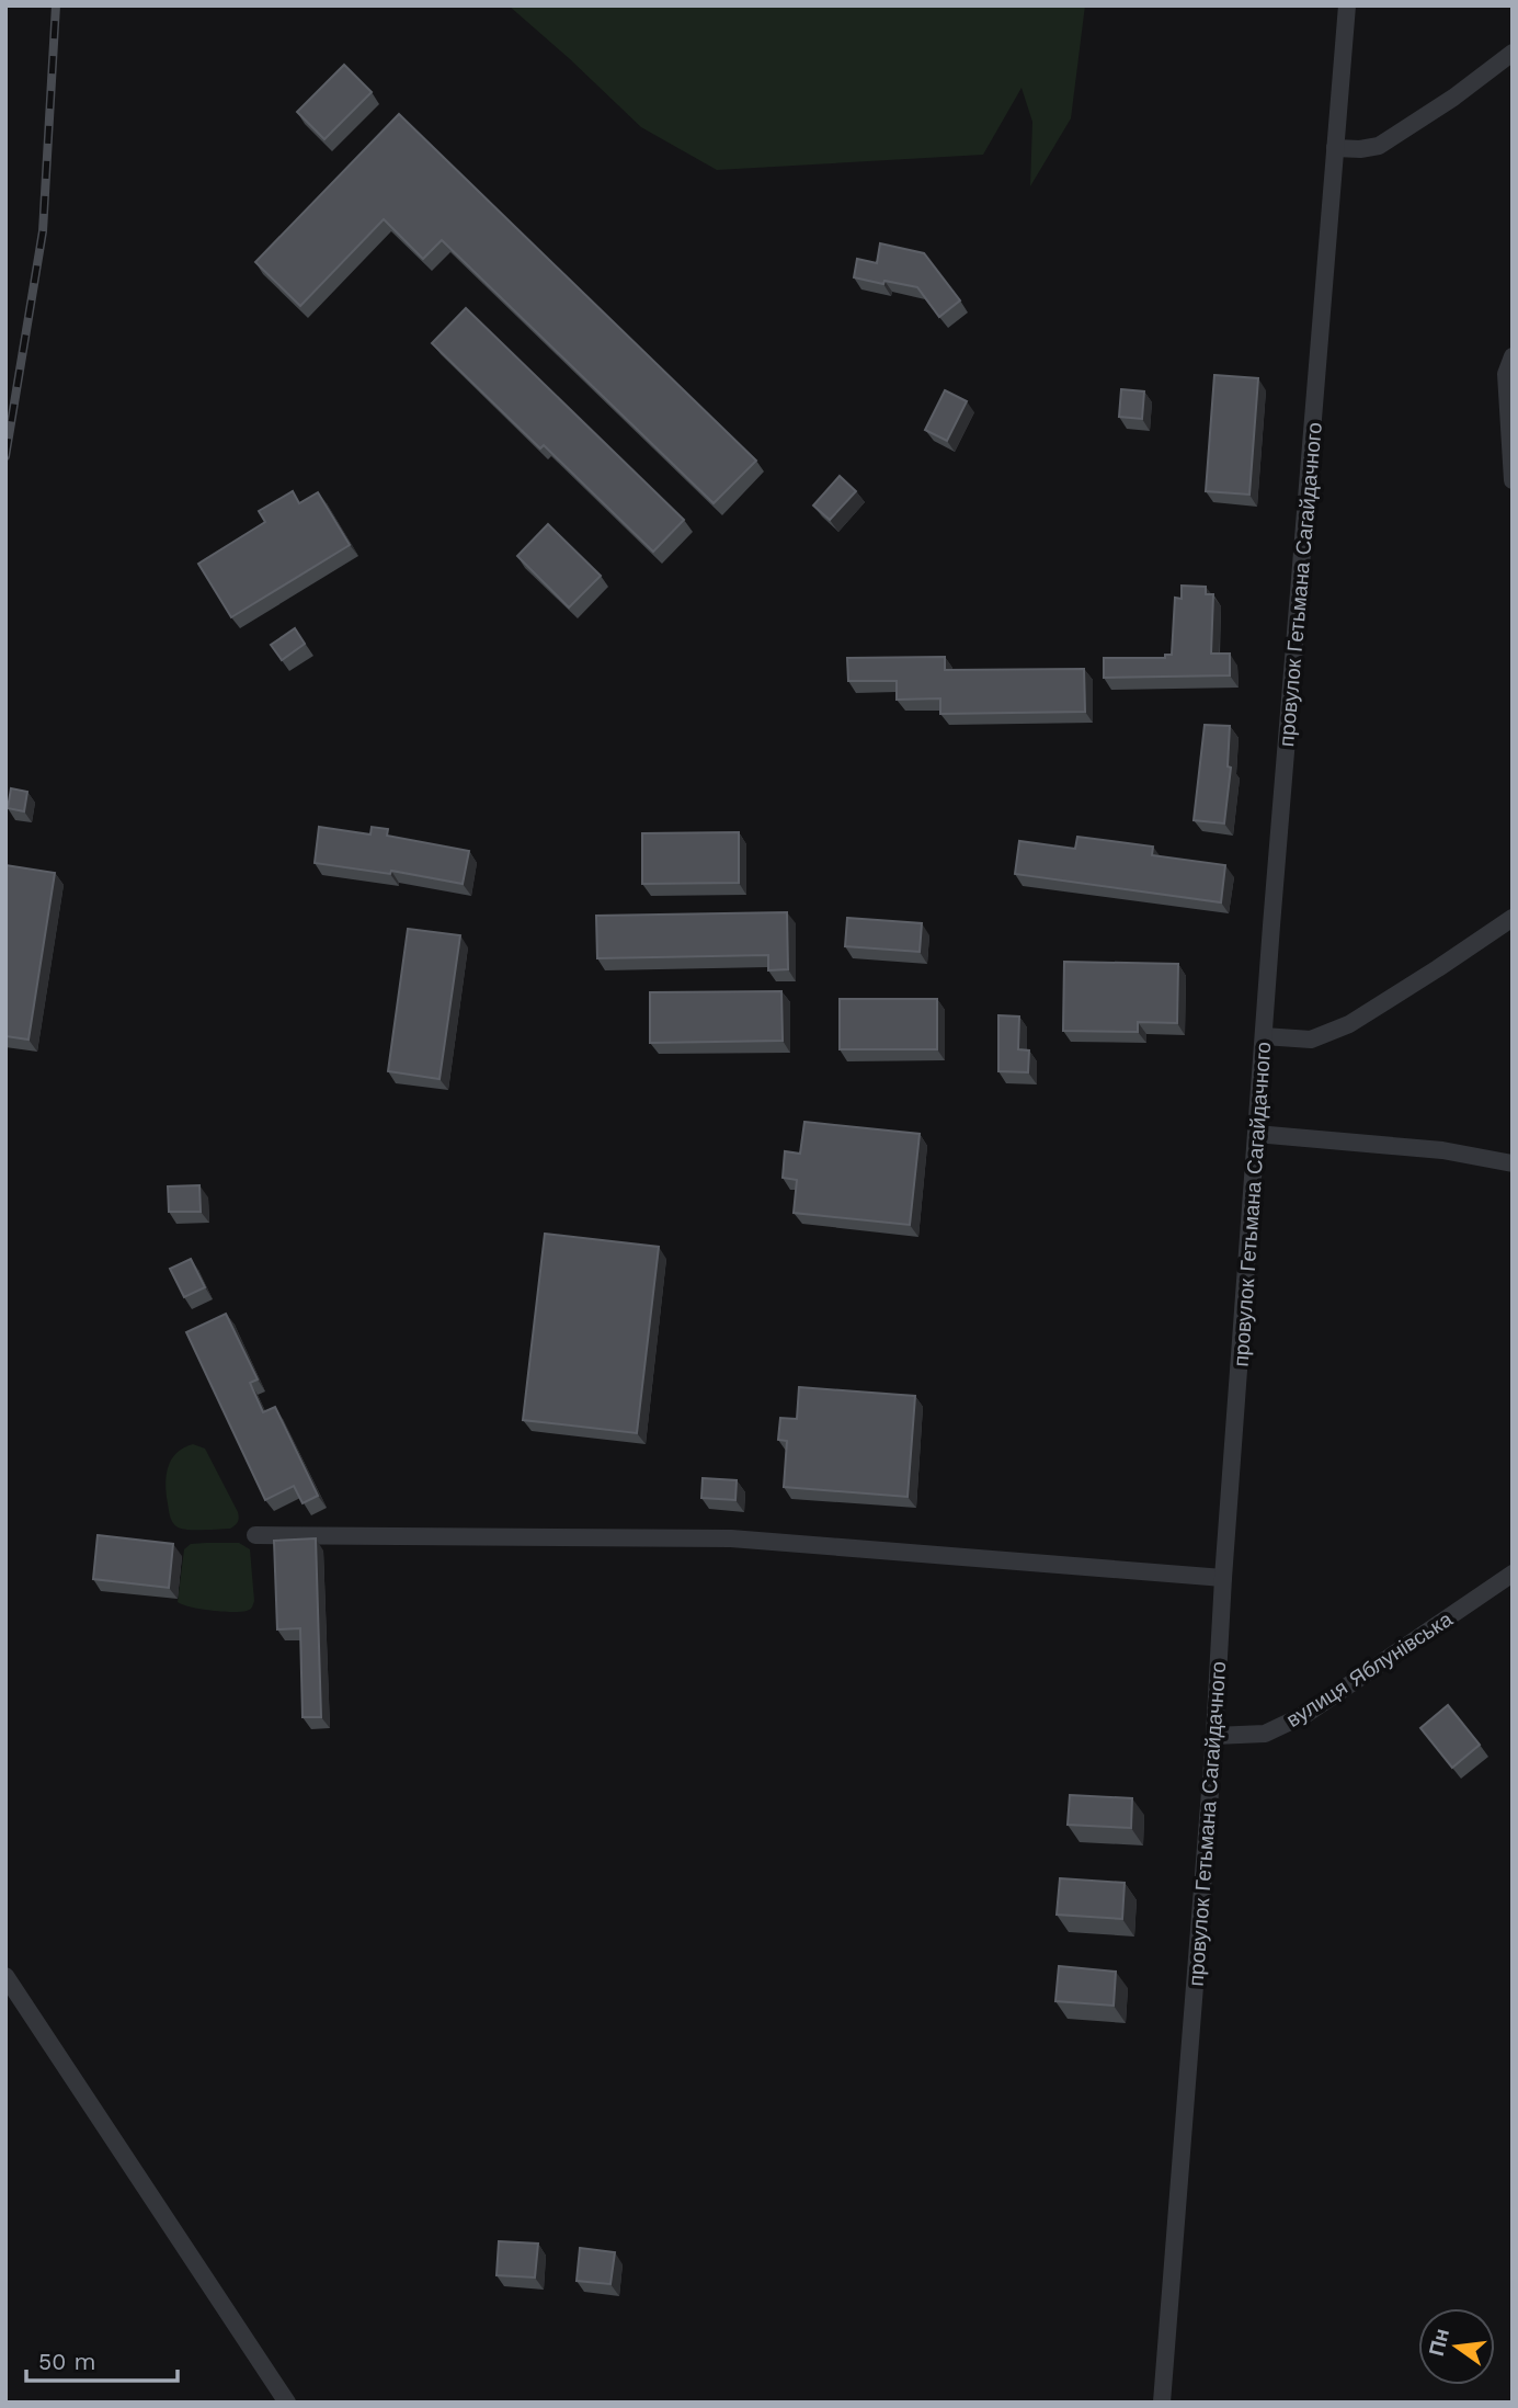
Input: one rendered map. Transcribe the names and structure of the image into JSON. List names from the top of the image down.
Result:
{
  "streets": {
    "street": ["провулок Гетьмана Сагайдачного", "вулиця Яблунівська"]
  },
  "crossings": [
    ["провулок Гетьмана Сагайдачного", "вулиця Яблунівська"]
  ],
  "scale_bar": "50 m",
  "north": "left"
}
